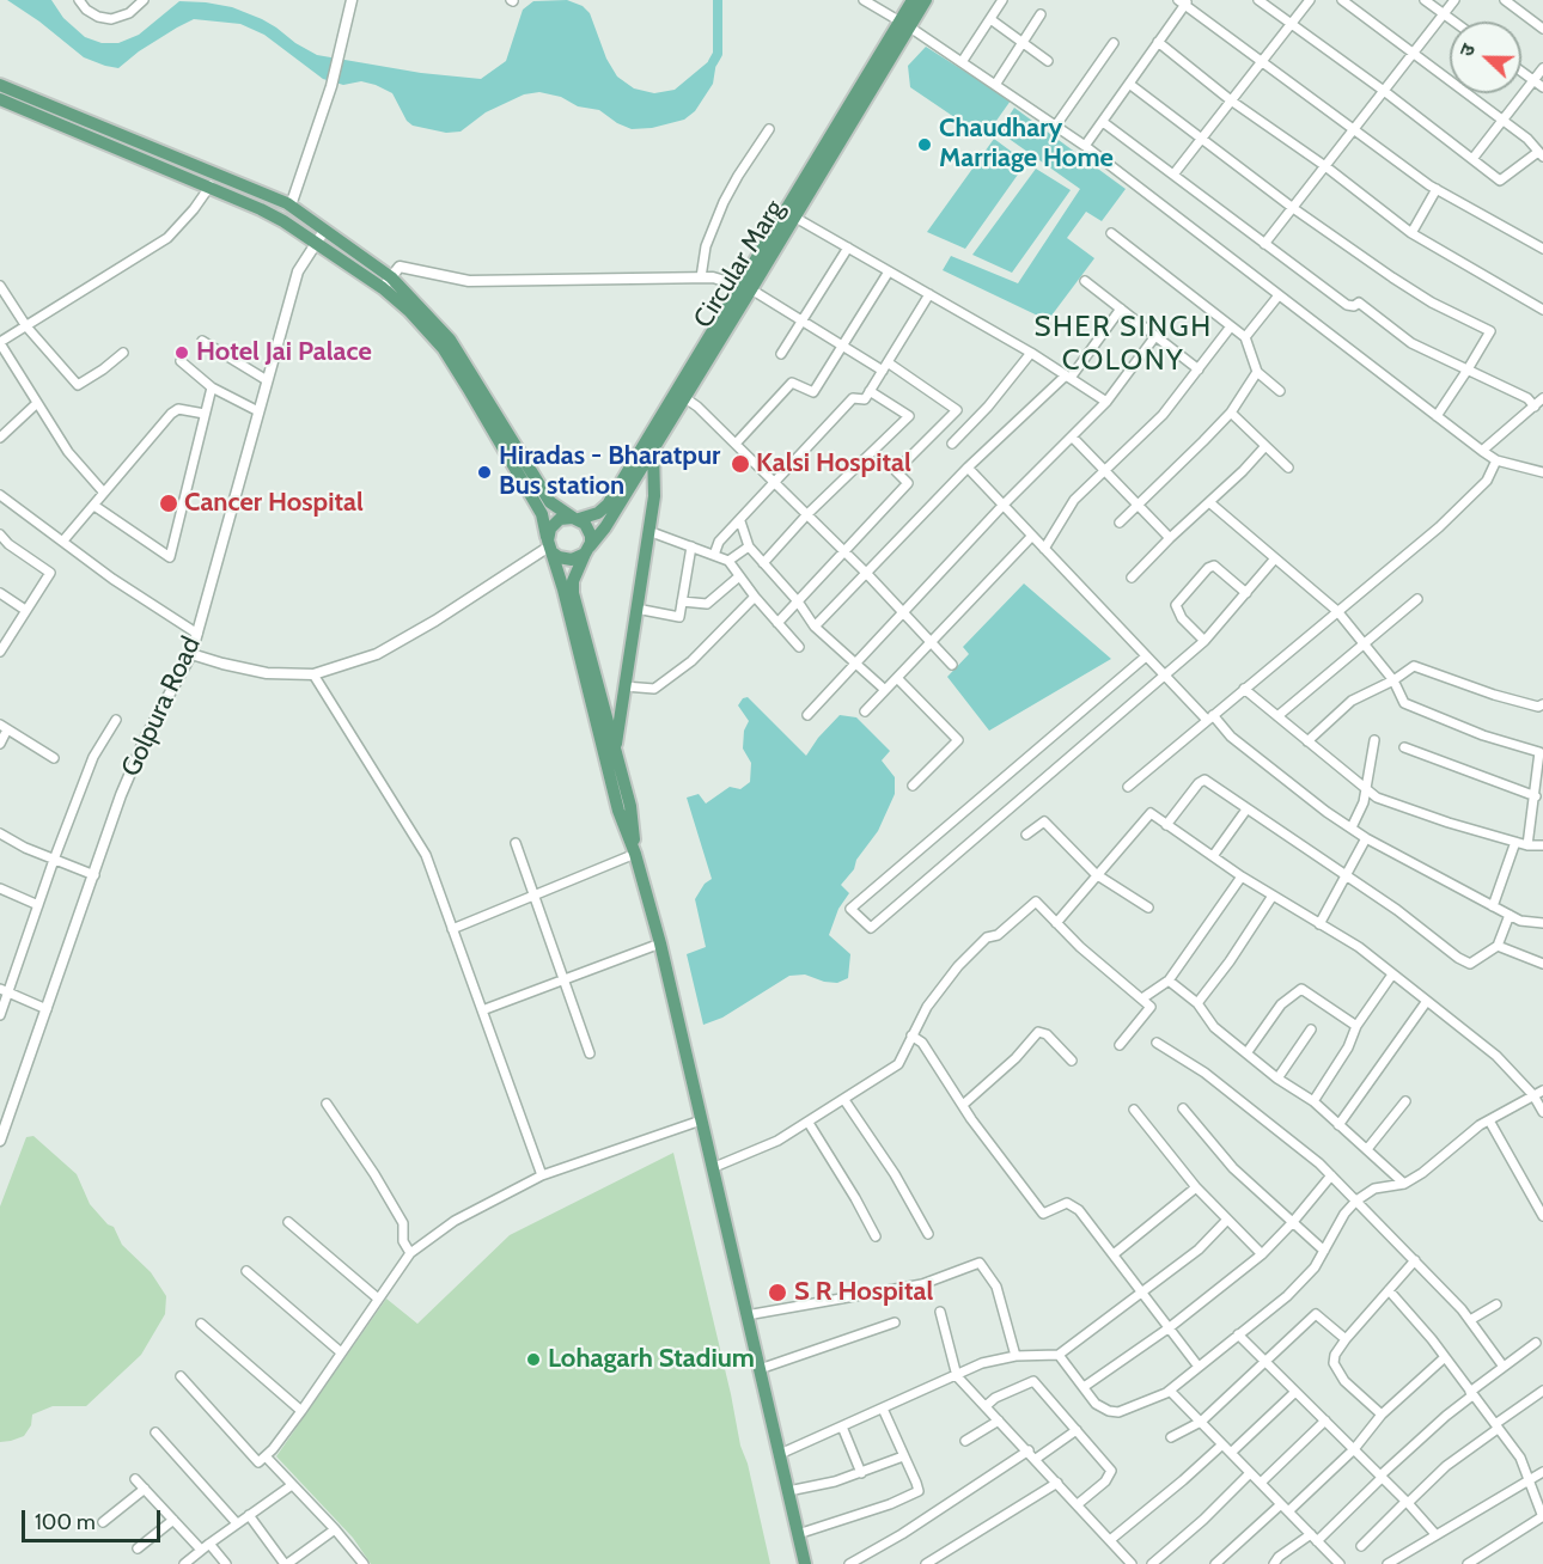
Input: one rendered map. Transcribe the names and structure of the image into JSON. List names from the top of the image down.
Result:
{
  "streets": {
    "main road": ["Circular Marg"],
    "street": ["Golpura Road"]
  },
  "districts": ["SHER SINGH COLONY"],
  "places": [
    "Chaudhary Marriage Home",
    "Hotel Jai Palace",
    "Kalsi Hospital",
    "Hiradas - Bharatpur Bus station",
    "Cancer Hospital",
    "S R Hospital",
    "Lohagarh Stadium"
  ],
  "scale_bar": "100 m",
  "north": "left"
}
